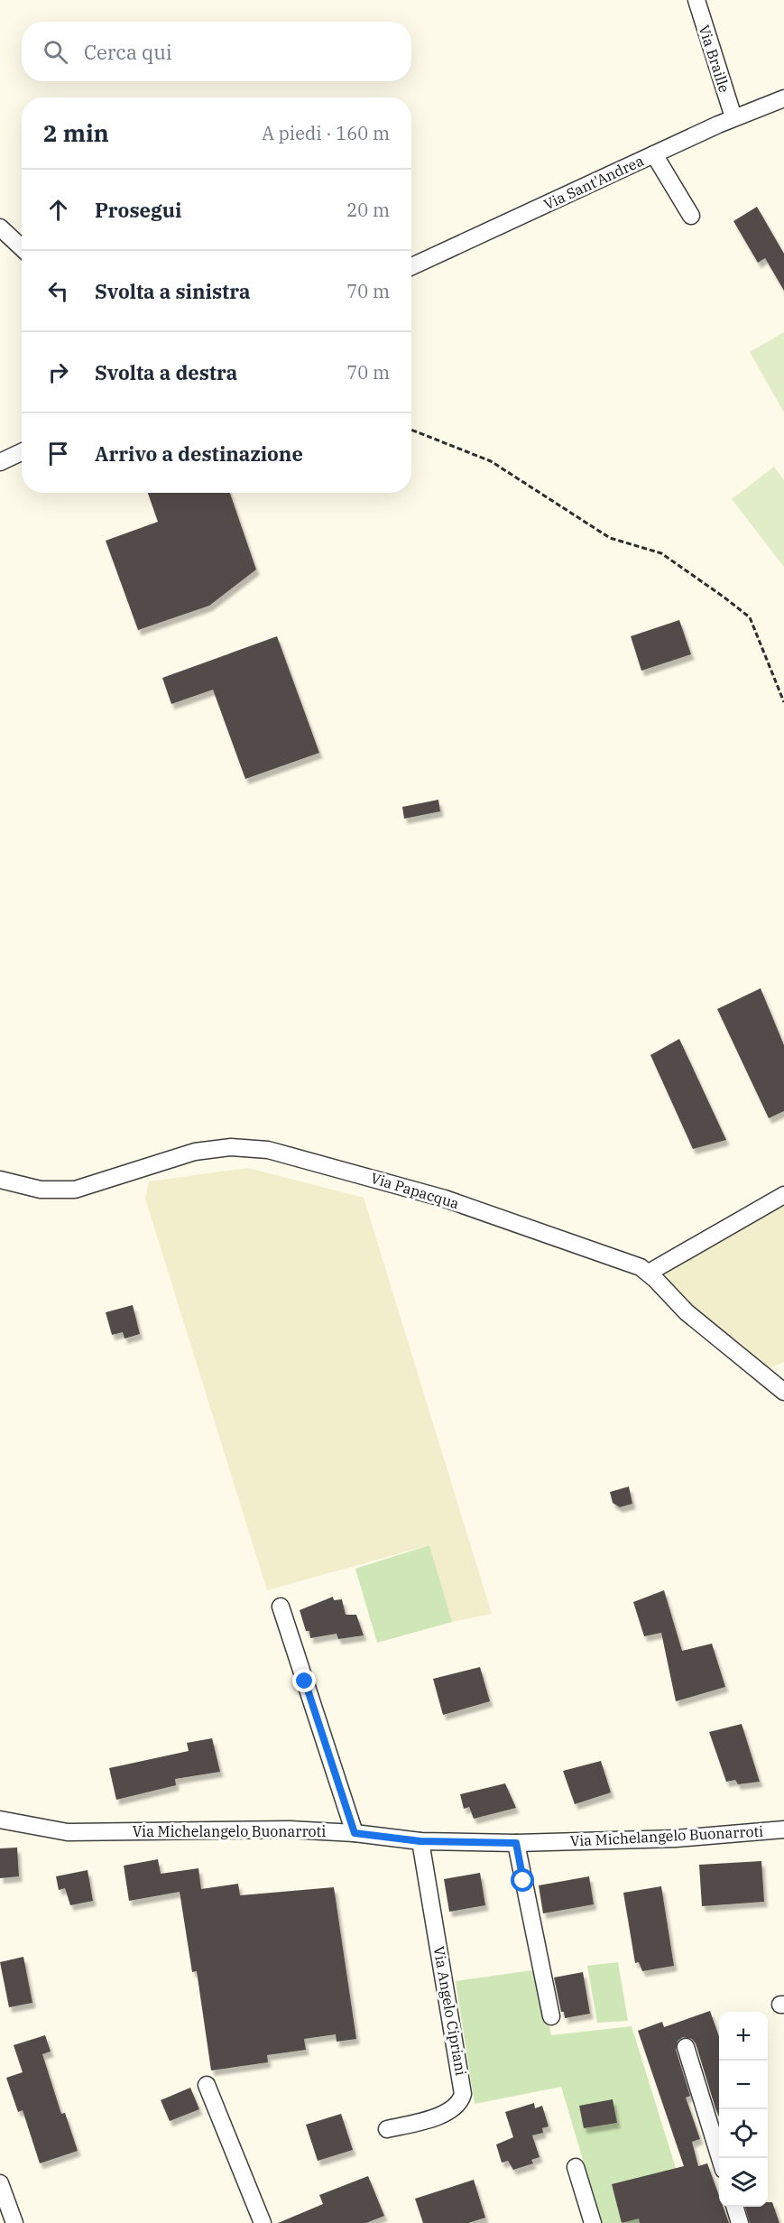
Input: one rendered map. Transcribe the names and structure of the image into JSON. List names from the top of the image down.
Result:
{
  "streets": {
    "street": [
      "Via Braille",
      "Via Sant'Andrea",
      "Via Papacqua",
      "Via Michelangelo Buonarroti",
      "Via Angelo Cipriani"
    ]
  },
  "crossings": [
    ["Via Braille", "Via Sant'Andrea"],
    ["Via Michelangelo Buonarroti", "Via Angelo Cipriani"]
  ],
  "page": {
    "search": "Cerca qui",
    "heading": ["2 min", "A piedi · 160 m"],
    "list": [
      ["Prosegui", "20 m"],
      ["Svolta a sinistra", "70 m"],
      ["Svolta a destra", "70 m"],
      "Arrivo a destinazione"
    ],
    "map_buttons": ["+", "−"]
  }
}
